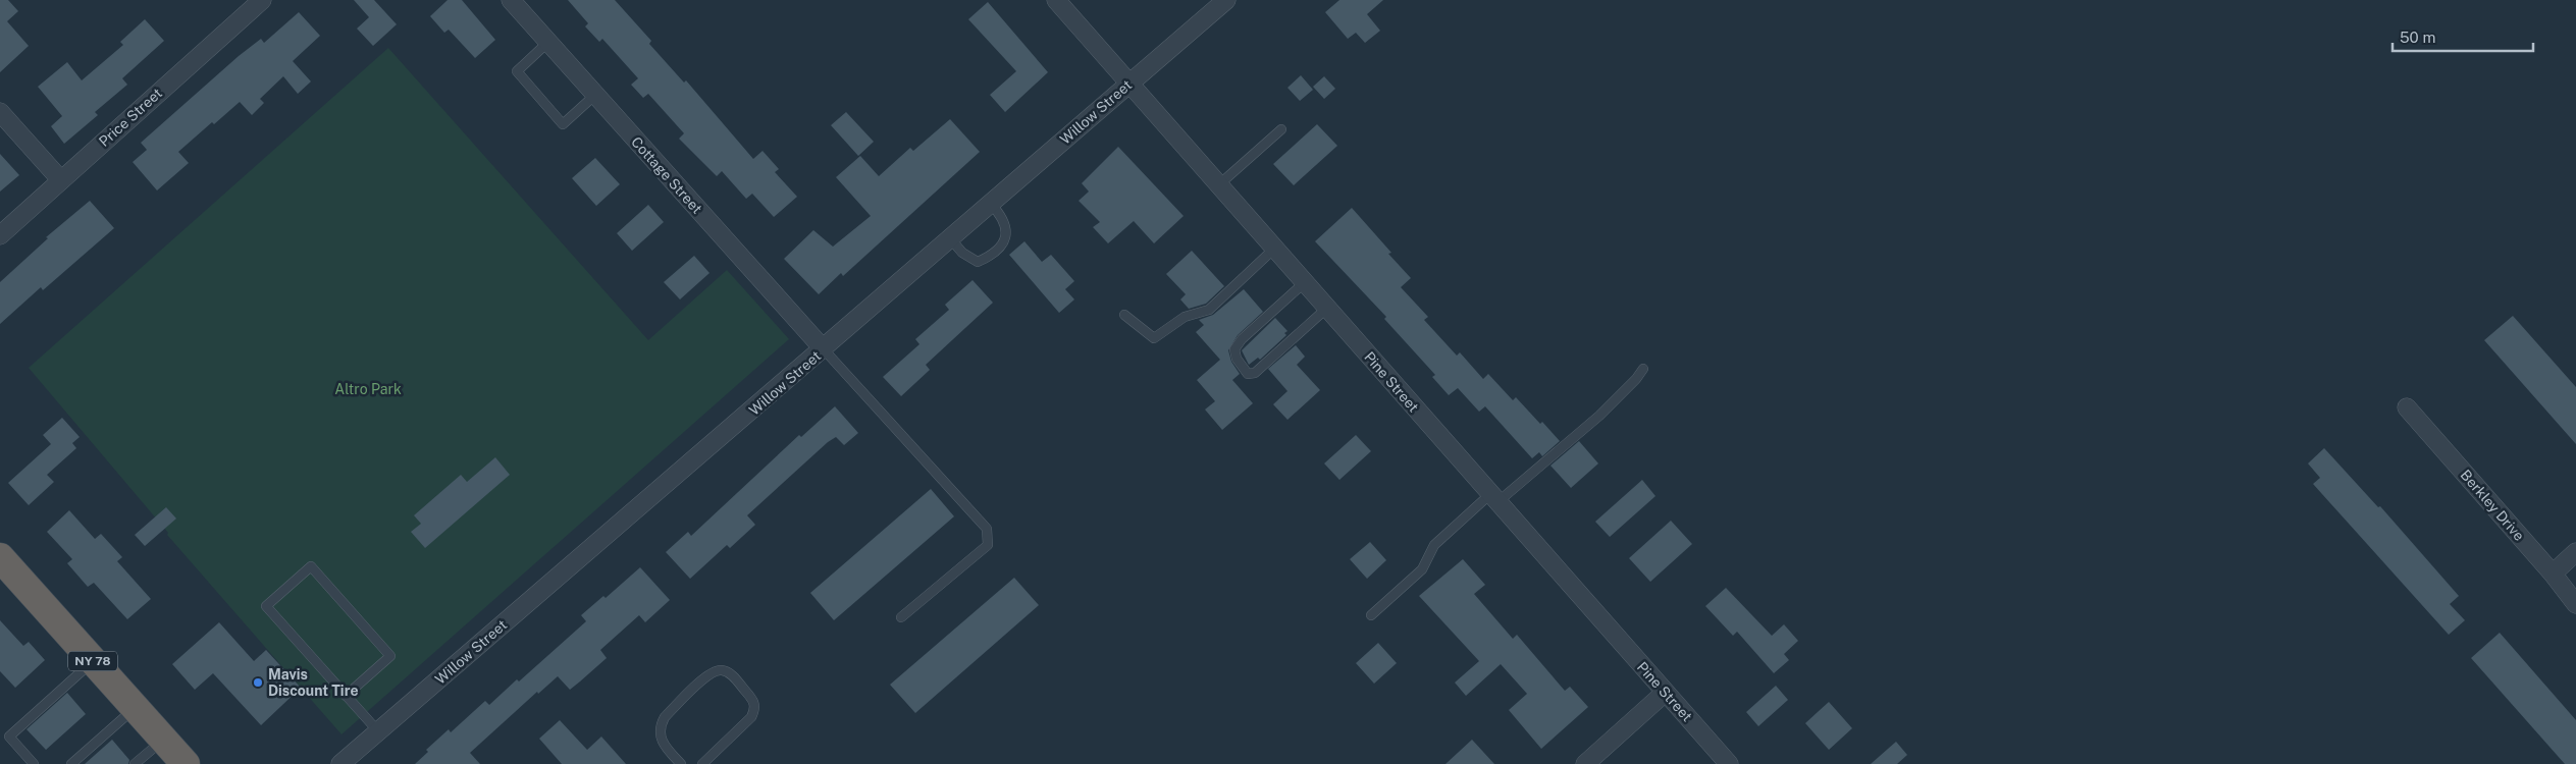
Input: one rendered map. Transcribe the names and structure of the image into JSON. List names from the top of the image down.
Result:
{
  "streets": {
    "highway": ["NY 78"],
    "street": [
      "Willow Street",
      "Price Street",
      "Cottage Street",
      "Pine Street",
      "Berkley Drive"
    ]
  },
  "crossings": [
    ["Willow Street", "Cottage Street"],
    ["Willow Street", "Pine Street"]
  ],
  "parks": ["Altro Park"],
  "places": ["Mavis Discount Tire"],
  "scale_bar": "50 m"
}
